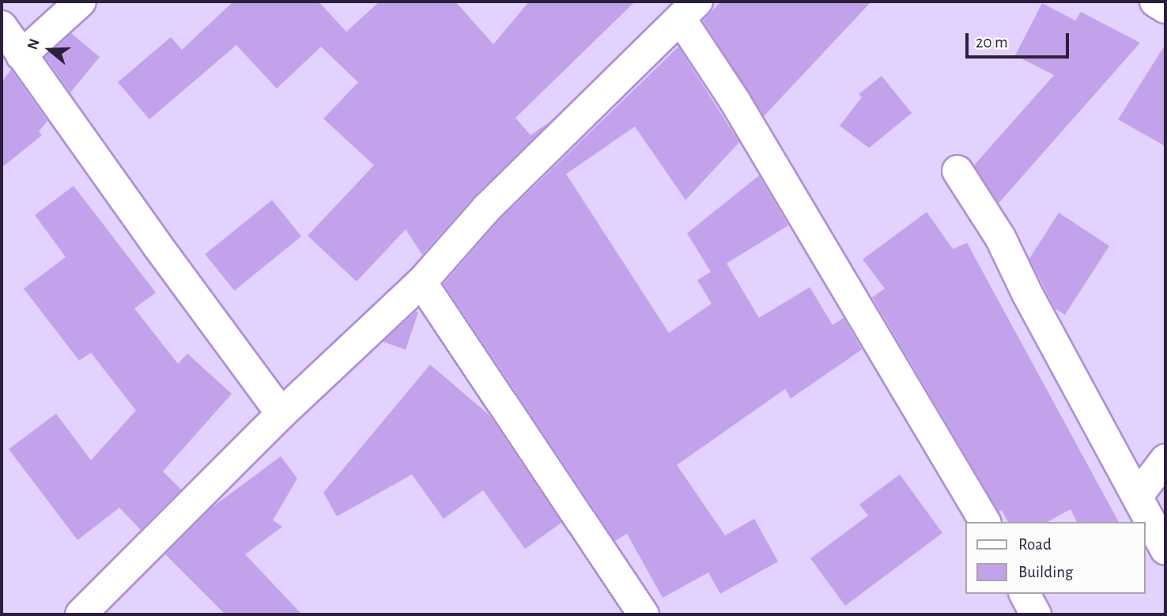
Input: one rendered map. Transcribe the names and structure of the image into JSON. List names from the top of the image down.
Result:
{
  "legend": ["Road", "Building"],
  "scale_bar": "20 m",
  "north": "left"
}
